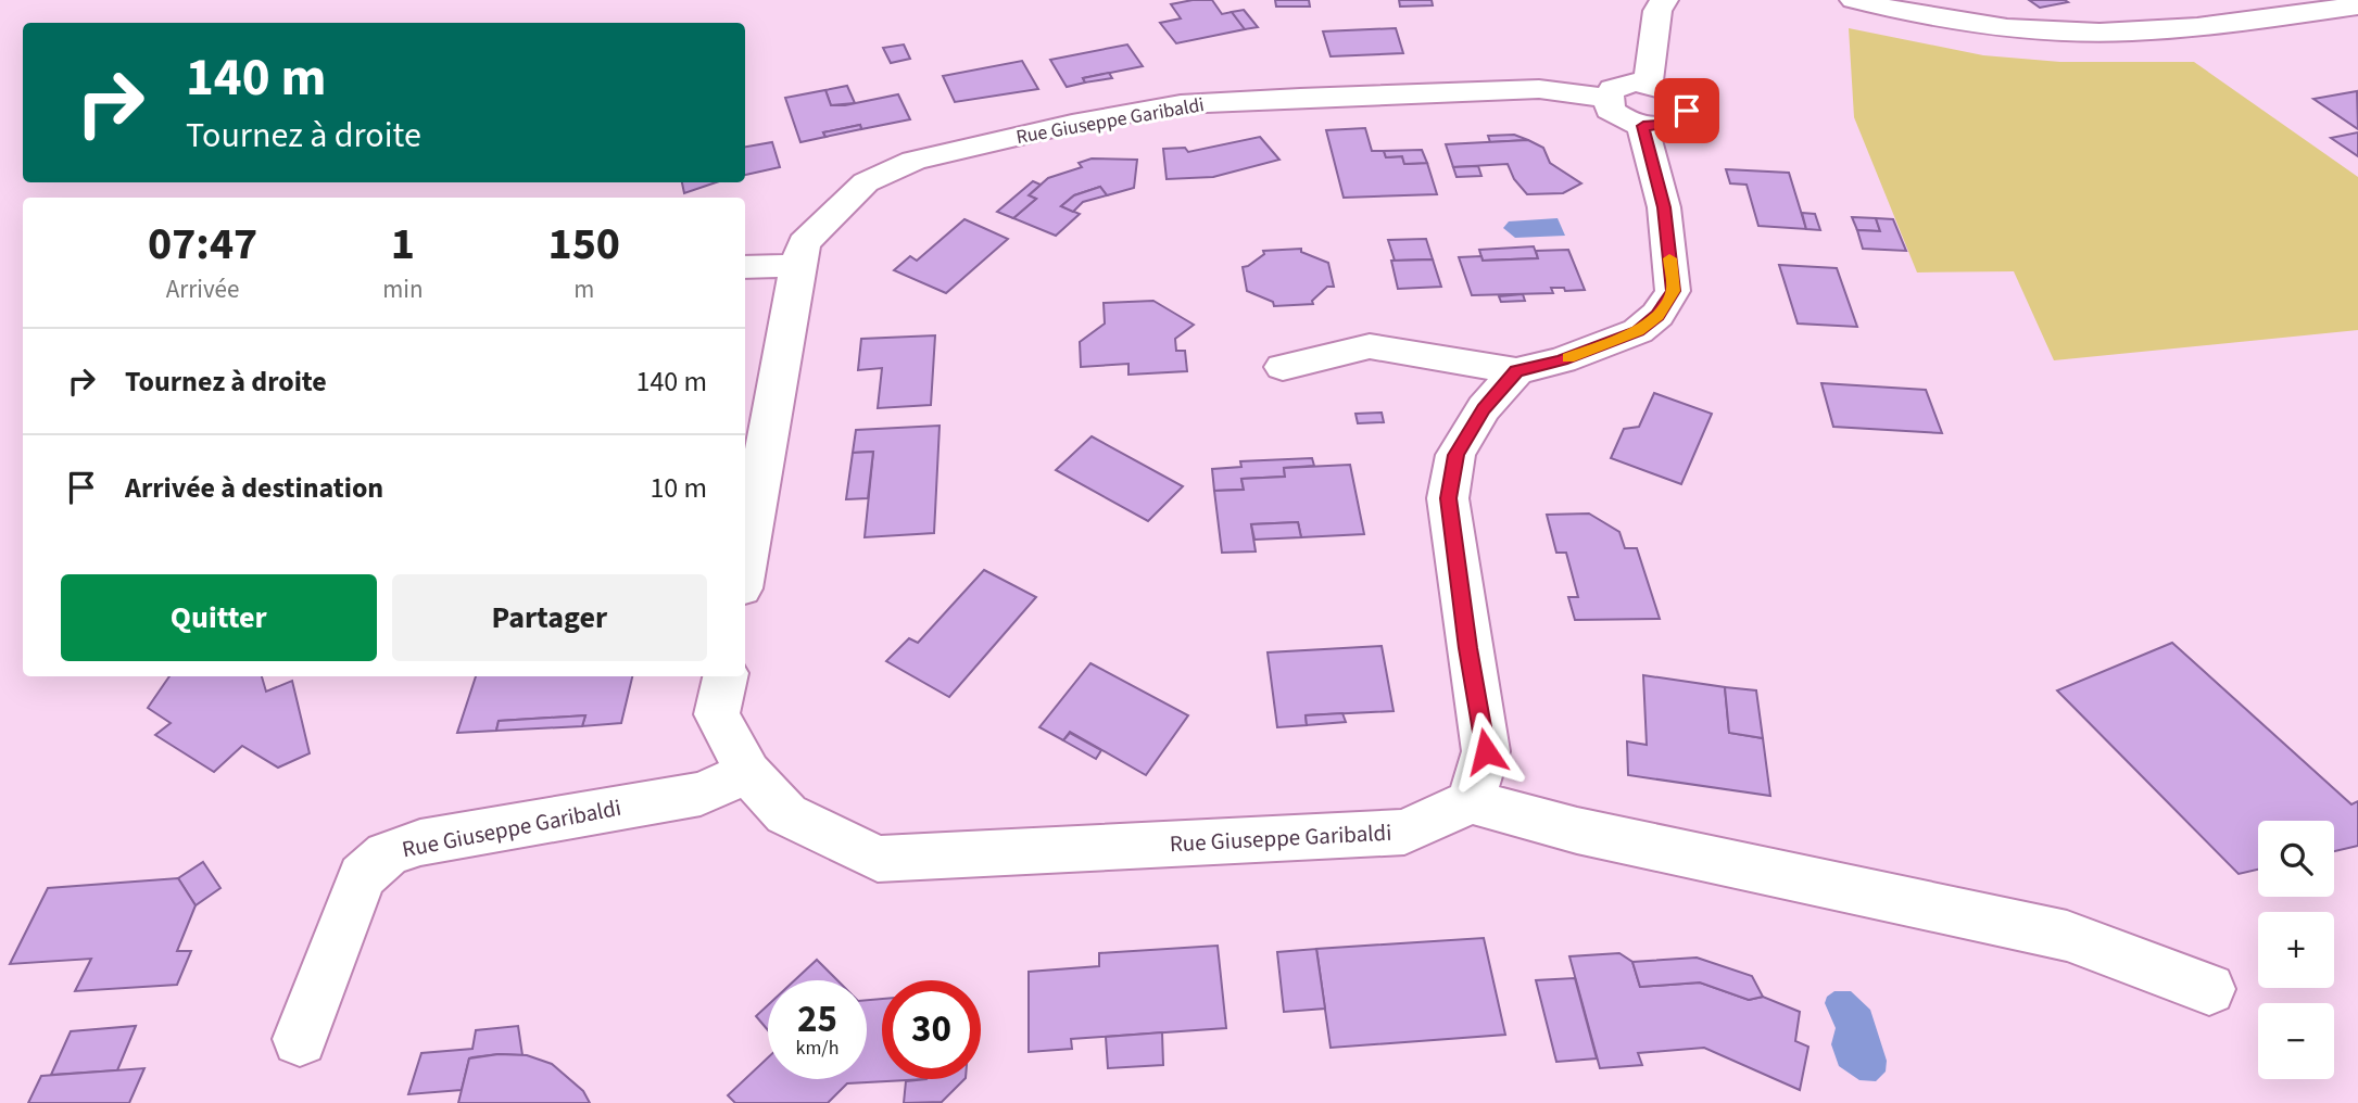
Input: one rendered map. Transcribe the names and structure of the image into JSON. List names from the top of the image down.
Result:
{
  "streets": {
    "street": ["Rue Giuseppe Garibaldi"]
  },
  "page": {
    "turn": ["140 m", "Tournez à droite"],
    "eta": [
      "07:47",
      "Arrivée",
      "1",
      "min",
      "150",
      "m"
    ],
    "list": [
      {
        "name": "Tournez à droite",
        "value": "140 m"
      },
      {
        "name": "Arrivée à destination",
        "value": "10 m"
      }
    ],
    "buttons": ["Quitter", "Partager"],
    "map_buttons": ["+", "−"],
    "speed": "25 km/h",
    "limit": "30"
  }
}
